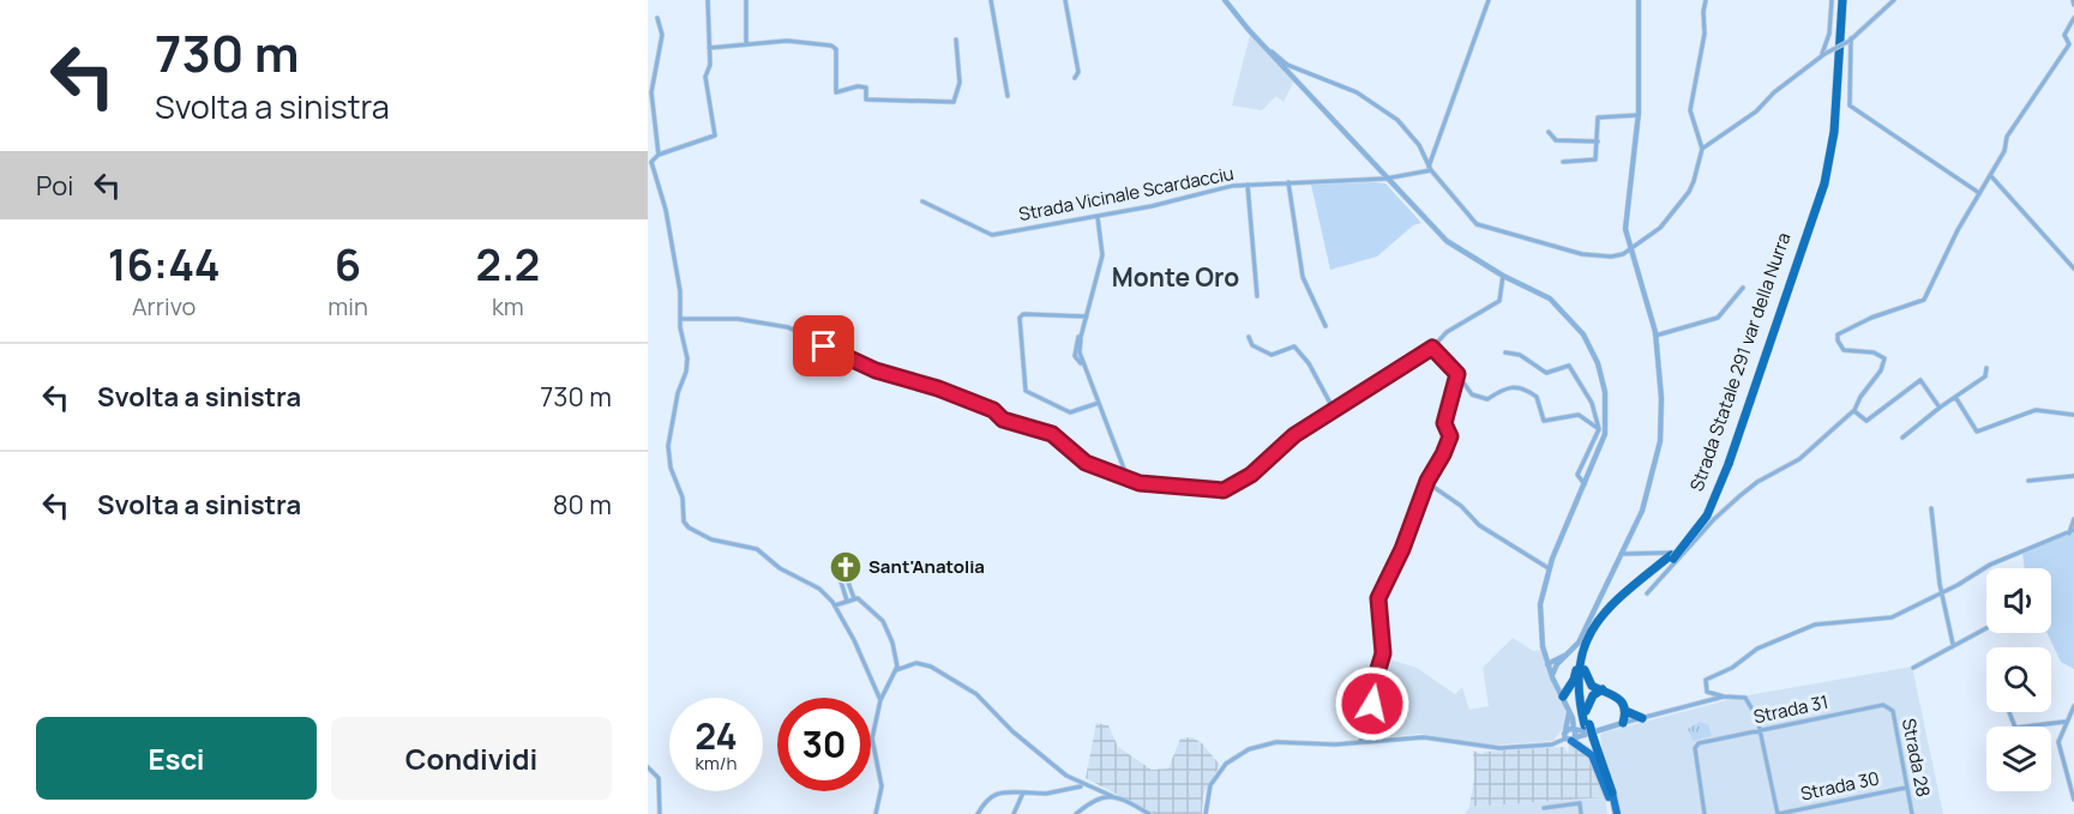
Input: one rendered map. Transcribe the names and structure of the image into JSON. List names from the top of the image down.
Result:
{
  "streets": {
    "highway": ["Strada Statale 291 var della Nurra"],
    "street": [
      "Strada Vicinale Scardacciu",
      "Strada 31",
      "Strada 28",
      "Strada 30"
    ]
  },
  "crossings": [
    ["Strada 31", "Strada 28"],
    ["Strada 28", "Strada 30"]
  ],
  "districts": ["Monte Oro"],
  "places": {
    "church": ["Sant'Anatolia"]
  },
  "page": {
    "turn": ["730 m", "Svolta a sinistra"],
    "then": "Poi",
    "eta": [
      "16:44",
      "Arrivo",
      "6",
      "min",
      "2.2",
      "km"
    ],
    "list": [
      {
        "name": "Svolta a sinistra",
        "value": "730 m"
      },
      {
        "name": "Svolta a sinistra",
        "value": "80 m"
      }
    ],
    "speed": "24 km/h",
    "limit": "30",
    "buttons": ["Esci", "Condividi"]
  }
}
